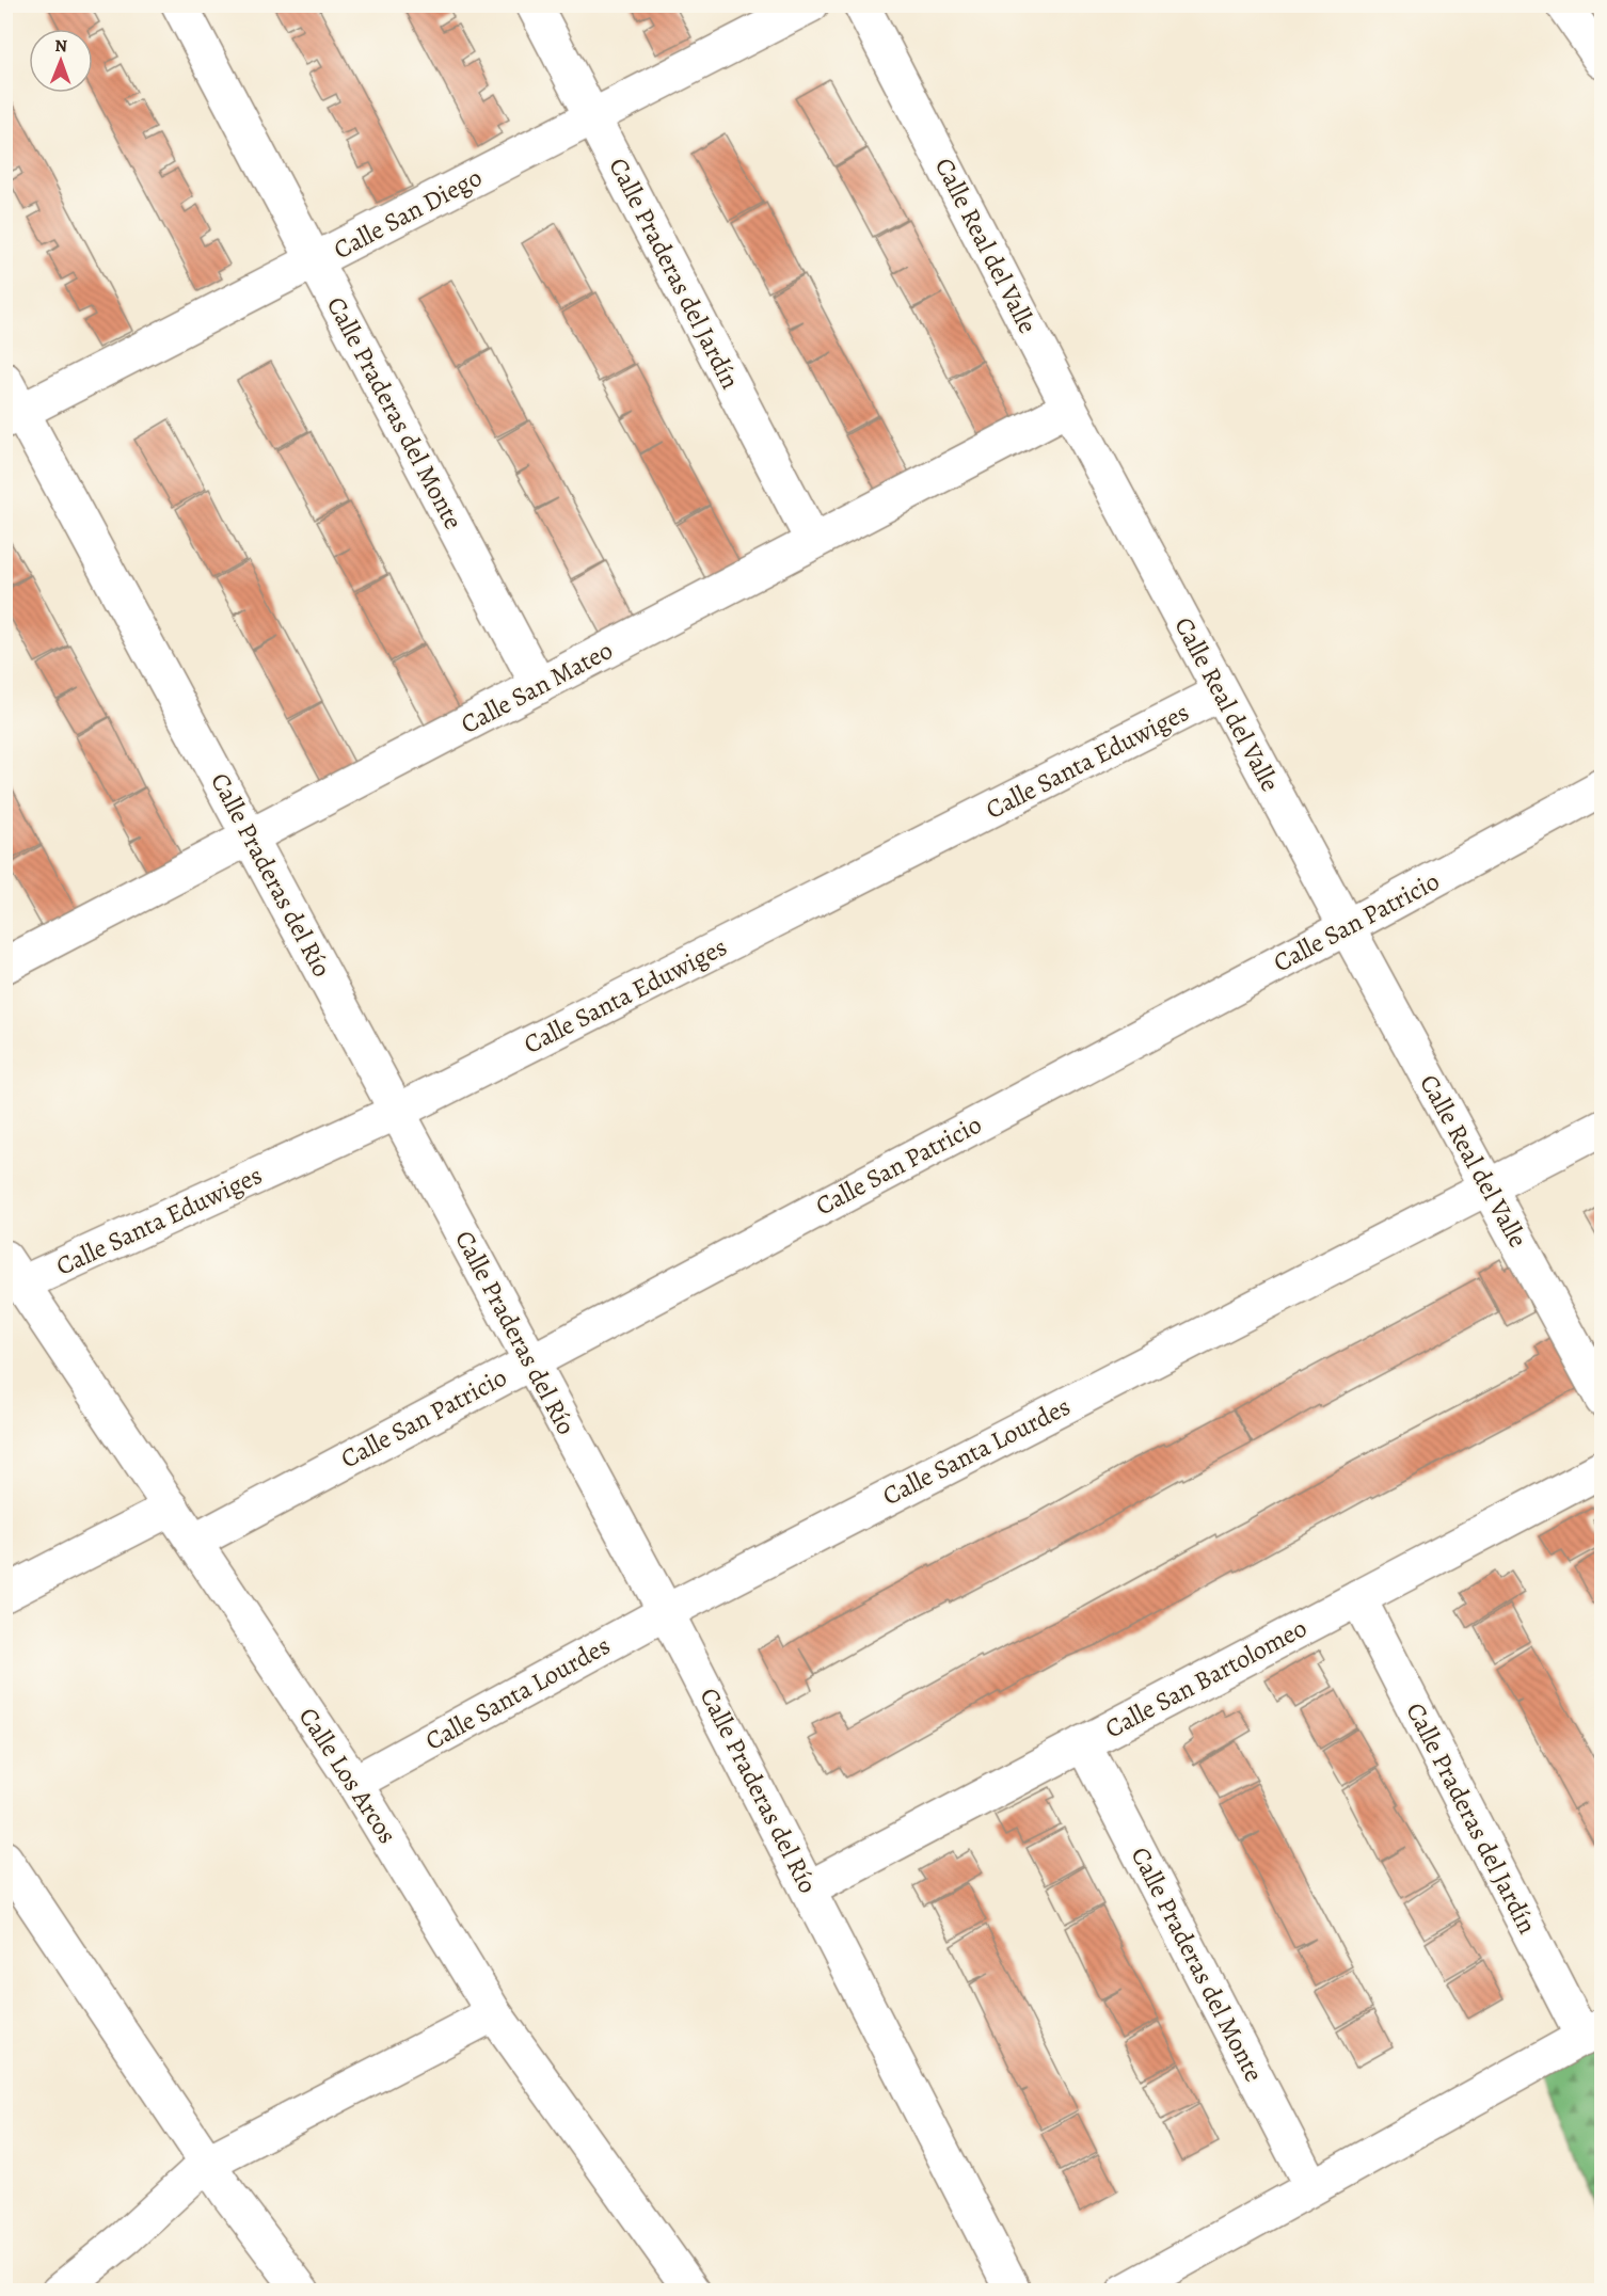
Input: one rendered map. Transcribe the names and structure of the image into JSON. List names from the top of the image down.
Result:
{
  "streets": {
    "street": [
      "Calle San Diego",
      "Calle Real del Valle",
      "Calle Praderas del Jardín",
      "Calle Praderas del Monte",
      "Calle San Mateo",
      "Calle Santa Eduwiges",
      "Calle Praderas del Río",
      "Calle San Patricio",
      "Calle Santa Lourdes",
      "Calle San Bartolomeo",
      "Calle Los Arcos"
    ]
  },
  "crossings": [
    ["Calle San Diego", "Calle Praderas del Jardín"],
    ["Calle San Diego", "Calle Praderas del Monte"],
    ["Calle San Diego", "Calle Praderas del Río"],
    ["Calle Real del Valle", "Calle San Mateo"],
    ["Calle Real del Valle", "Calle Santa Eduwiges"],
    ["Calle Real del Valle", "Calle San Patricio"],
    ["Calle Real del Valle", "Calle Santa Lourdes"],
    ["Calle Praderas del Jardín", "Calle San Mateo"],
    ["Calle Praderas del Jardín", "Calle San Bartolomeo"],
    ["Calle Praderas del Monte", "Calle San Mateo"],
    ["Calle Praderas del Monte", "Calle San Bartolomeo"],
    ["Calle San Mateo", "Calle Praderas del Río"],
    ["Calle Santa Eduwiges", "Calle Praderas del Río"],
    ["Calle Santa Eduwiges", "Calle Los Arcos"],
    ["Calle Praderas del Río", "Calle San Patricio"],
    ["Calle Praderas del Río", "Calle Santa Lourdes"],
    ["Calle Praderas del Río", "Calle San Bartolomeo"],
    ["Calle San Patricio", "Calle Los Arcos"],
    ["Calle Santa Lourdes", "Calle Los Arcos"]
  ],
  "north": "top"
}
